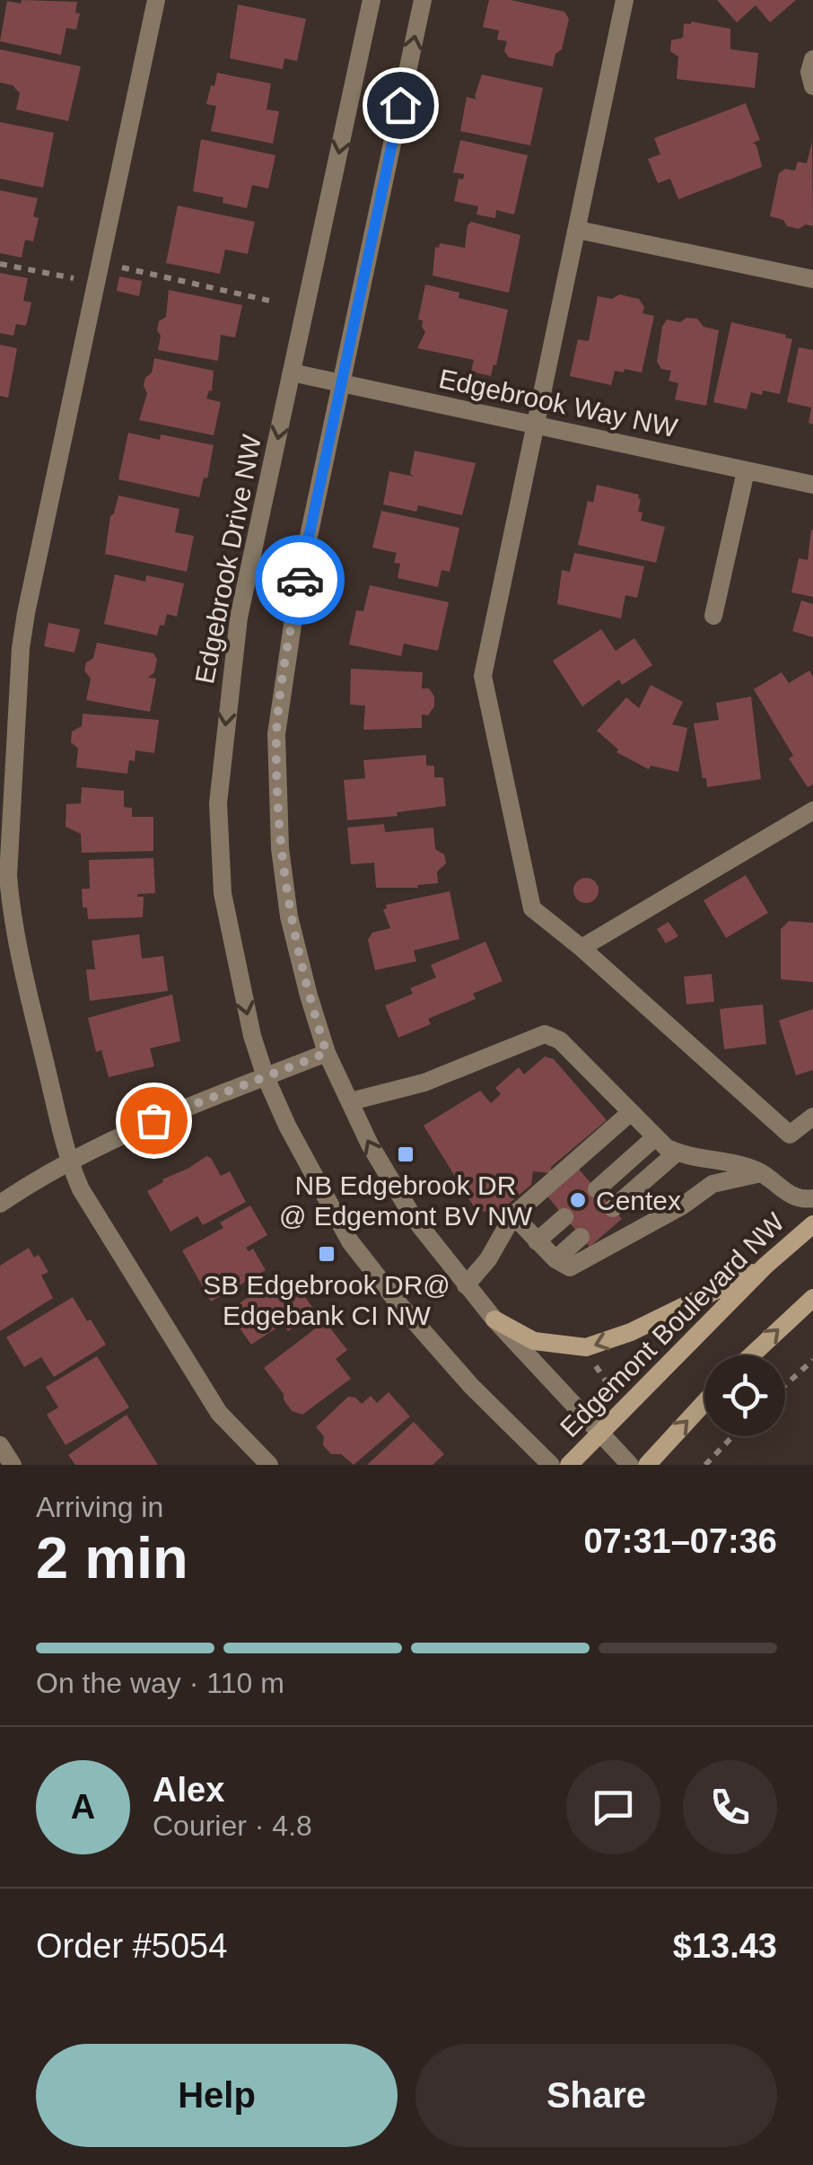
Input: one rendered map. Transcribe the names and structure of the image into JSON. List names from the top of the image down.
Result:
{
  "streets": {
    "main road": ["Edgemont Boulevard NW"],
    "street": ["Edgebrook Way NW", "Edgebrook Drive NW"]
  },
  "crossings": [
    ["Edgebrook Way NW", "Edgebrook Drive NW"]
  ],
  "places": {
    "transit": ["NB Edgebrook DR @ Edgemont BV NW", "SB Edgebrook DR@ Edgebank CI NW"],
    "other": ["Centex"]
  },
  "page": {
    "heading": ["2 min", "Arriving in", "07:31–07:36"],
    "panel": [
      "Alex",
      "Courier · 4.8",
      "Order #5054",
      "$13.43"
    ],
    "bar": "On the way · 110 m",
    "round": "A",
    "buttons": ["Help", "Share"]
  }
}
